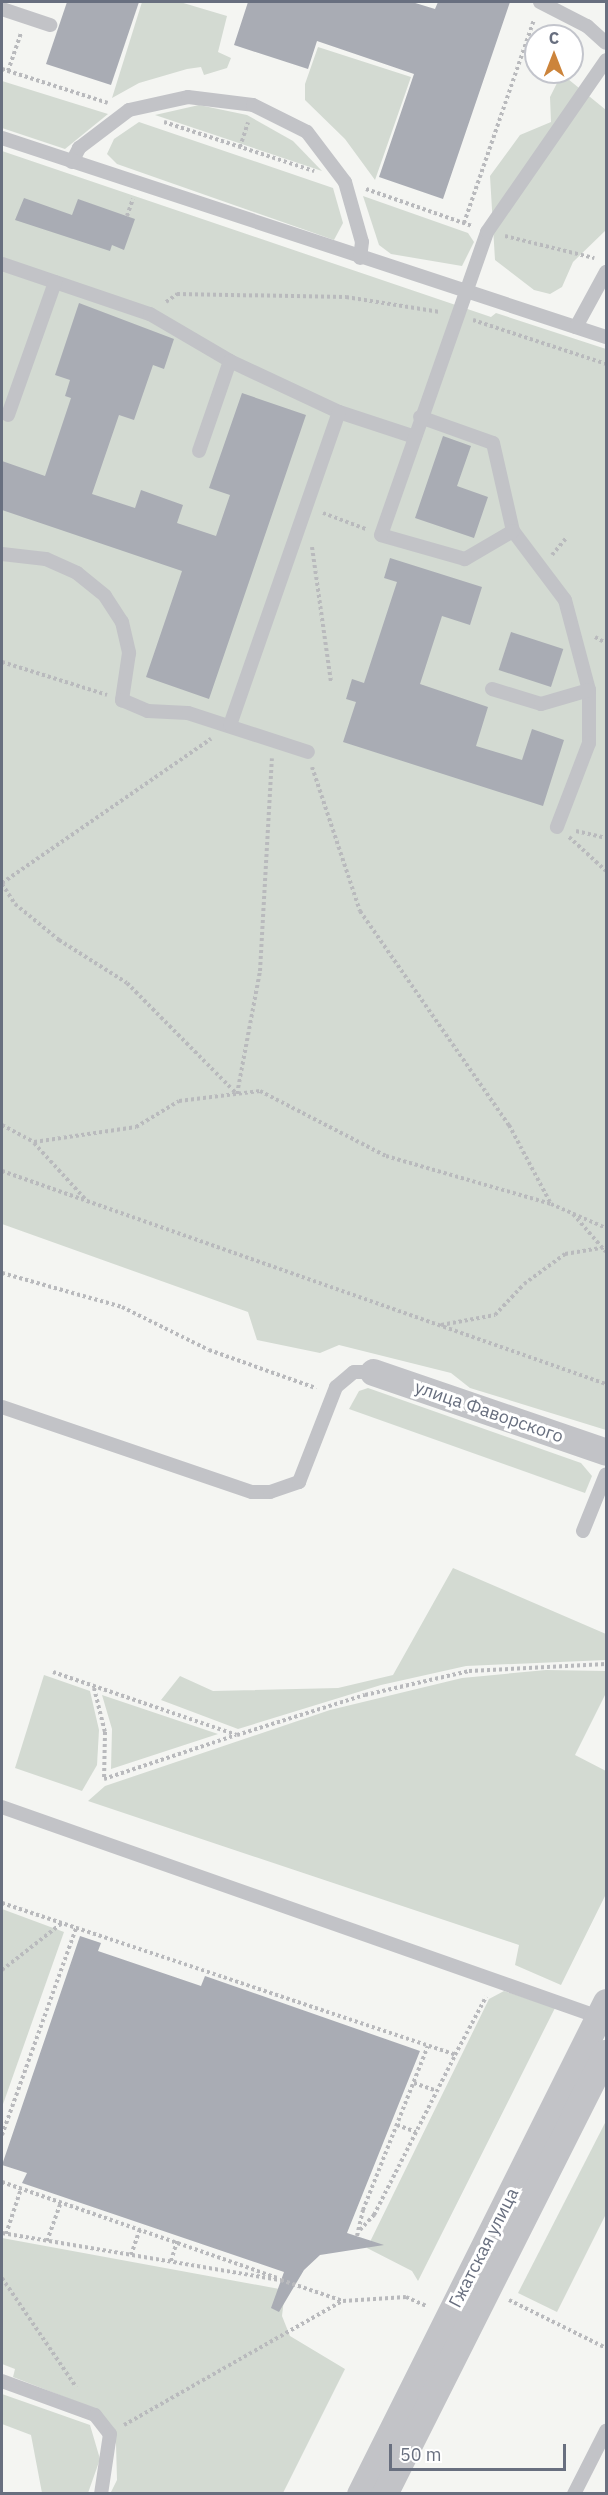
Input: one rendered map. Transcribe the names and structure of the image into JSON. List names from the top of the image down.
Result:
{
  "streets": {
    "street": ["улица Фаворского", "Гжатская улица"]
  },
  "scale_bar": "50 m",
  "north": "top"
}
